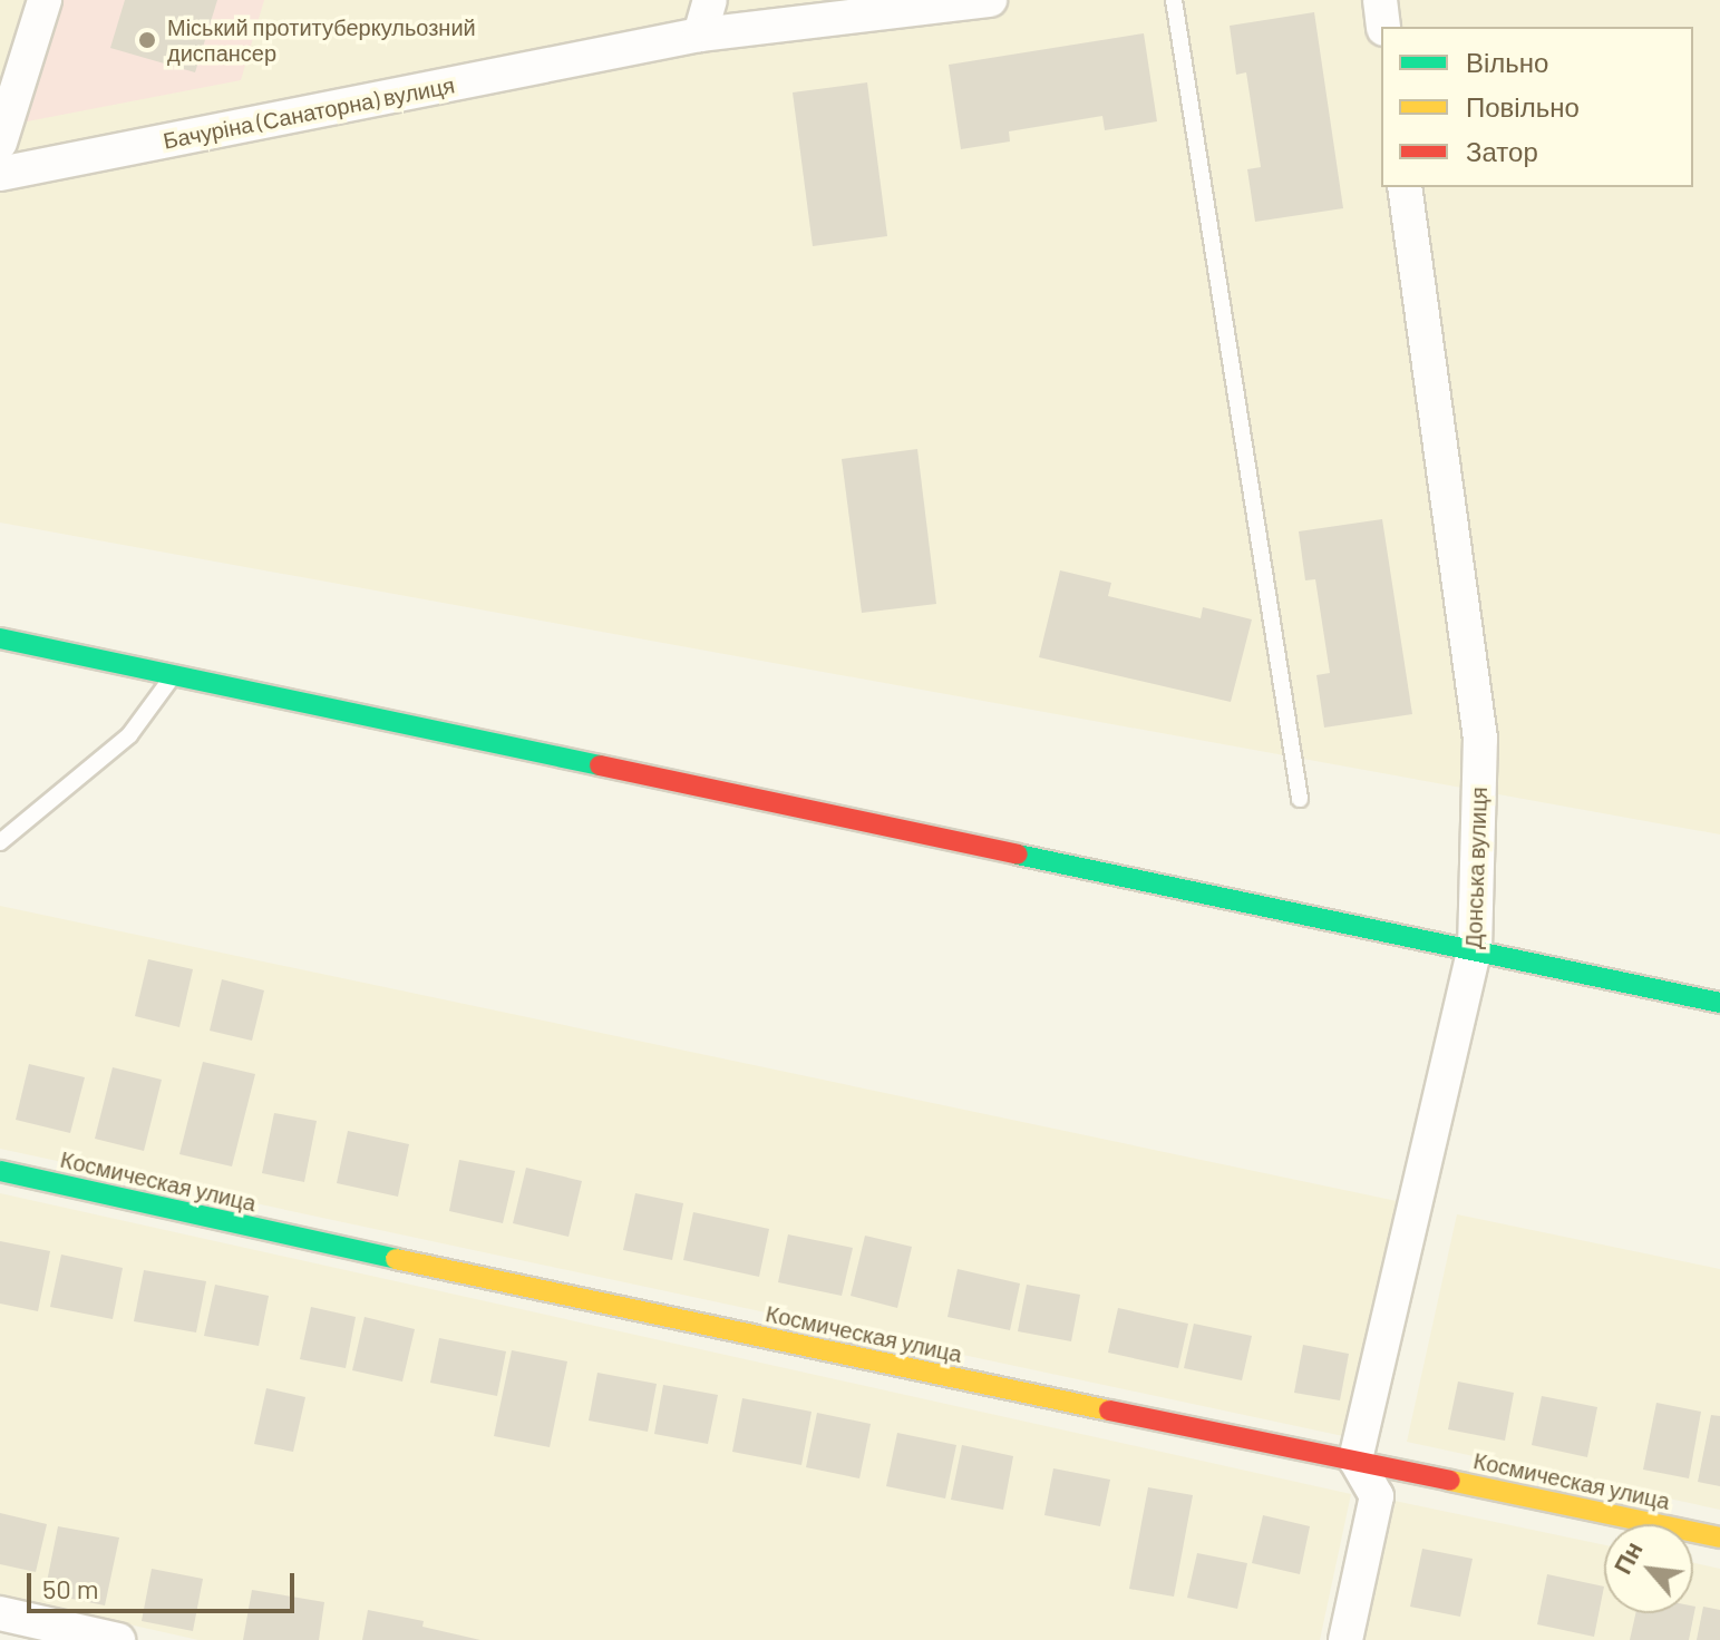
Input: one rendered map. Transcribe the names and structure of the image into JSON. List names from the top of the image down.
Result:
{
  "streets": {
    "street": ["Бачуріна (Санаторна) вулиця", "Донська вулиця", "Космическая улица"]
  },
  "crossings": [
    ["Донська вулиця", "Космическая улица"]
  ],
  "places": ["Міський протитуберкульозний диспансер"],
  "legend": ["Вільно", "Повільно", "Затор"],
  "scale_bar": "50 m",
  "north": "top left"
}
